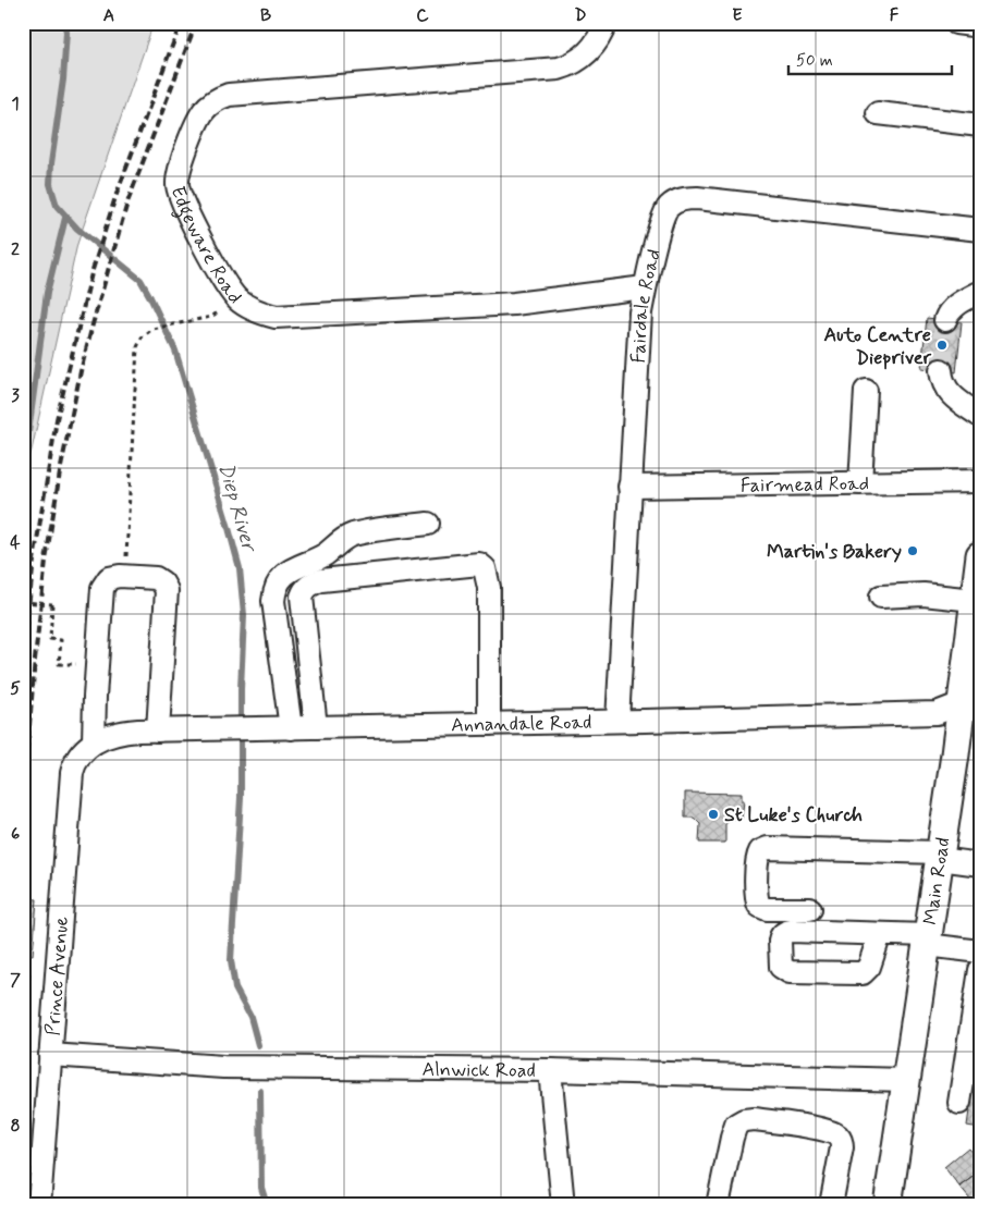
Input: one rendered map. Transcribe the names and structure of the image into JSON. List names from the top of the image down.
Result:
{
  "streets": {
    "main road": ["Main Road"],
    "street": [
      "Edgeware Road",
      "Fairdale Road",
      "Fairmead Road",
      "Annandale Road",
      "Prince Avenue",
      "Alnwick Road"
    ]
  },
  "crossings": [
    ["Edgeware Road", "Fairdale Road"],
    ["Fairdale Road", "Fairmead Road"],
    ["Fairdale Road", "Annandale Road"],
    ["Annandale Road", "Main Road"],
    ["Annandale Road", "Prince Avenue"],
    ["Main Road", "Alnwick Road"],
    ["Prince Avenue", "Alnwick Road"]
  ],
  "water": ["Diep River"],
  "places": ["Auto Centre Diepriver", "Martin's Bakery", "St Luke's Church"],
  "scale_bar": "50 m",
  "grid": {
    "columns": [
      "A",
      "B",
      "C",
      "D",
      "E",
      "F"
    ],
    "rows": [
      "1",
      "2",
      "3",
      "4",
      "5",
      "6",
      "7",
      "8"
    ]
  }
}
